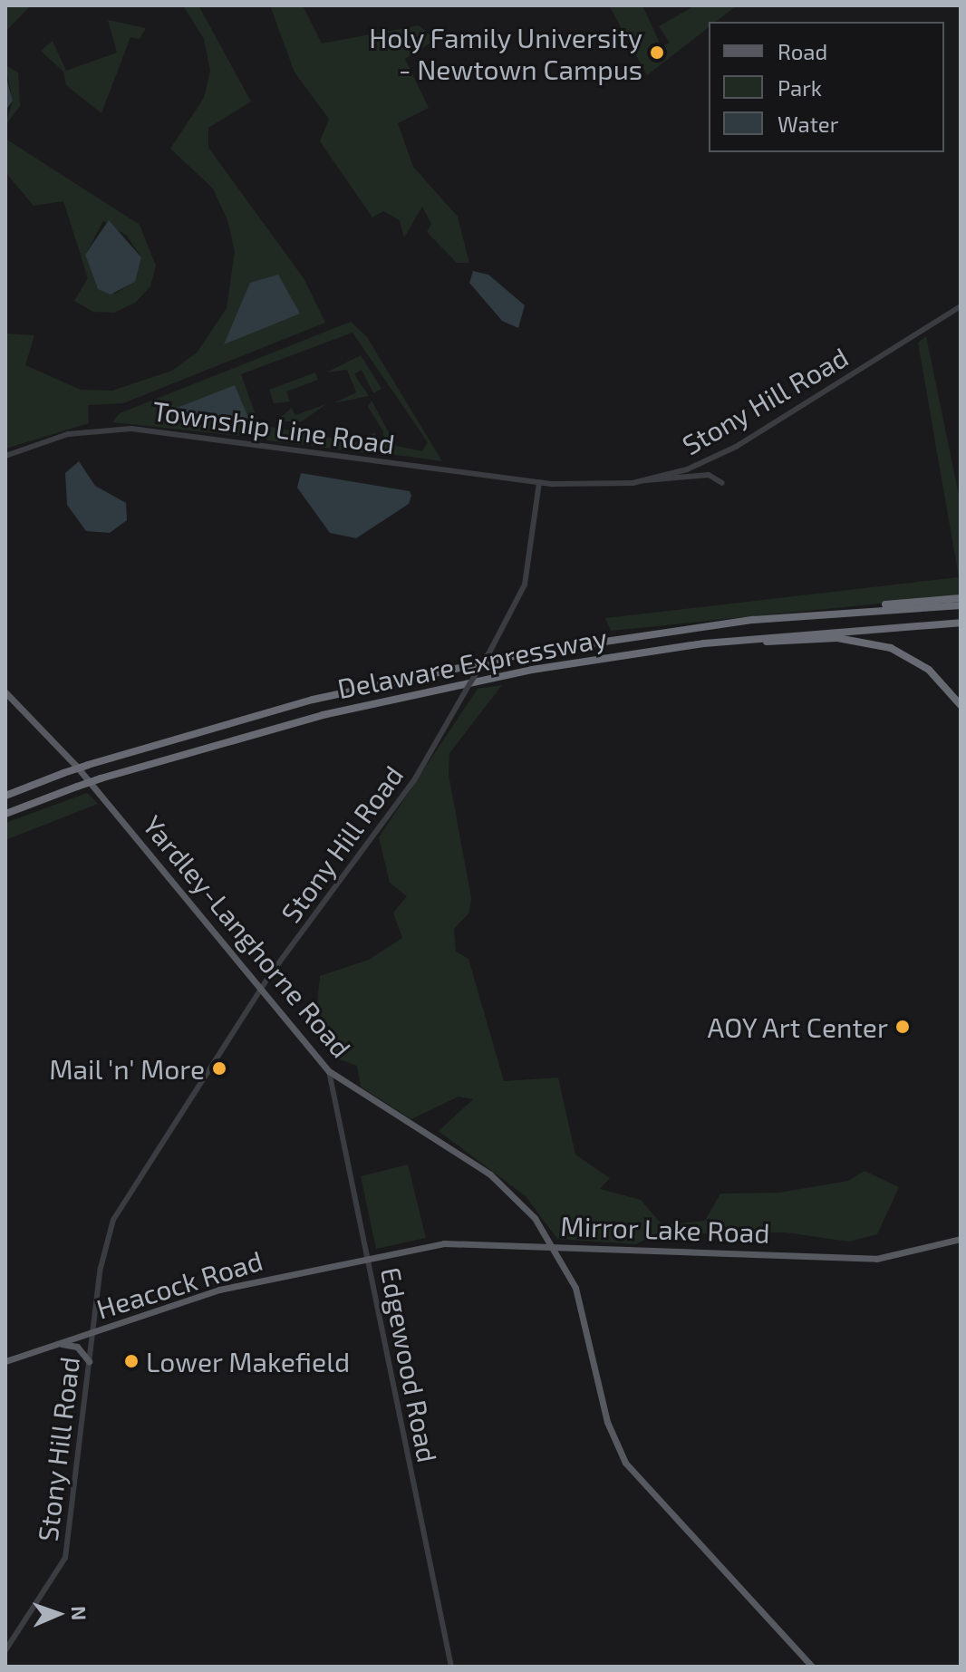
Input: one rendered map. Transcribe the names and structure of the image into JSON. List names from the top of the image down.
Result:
{
  "streets": {
    "highway": ["Delaware Expressway"],
    "main road": ["Yardley-Langhorne Road", "Mirror Lake Road", "Heacock Road"],
    "street": ["Stony Hill Road", "Township Line Road", "Edgewood Road"]
  },
  "crossings": [
    ["Stony Hill Road", "Township Line Road"],
    ["Stony Hill Road", "Yardley-Langhorne Road"],
    ["Stony Hill Road", "Heacock Road"],
    ["Yardley-Langhorne Road", "Mirror Lake Road"],
    ["Yardley-Langhorne Road", "Edgewood Road"],
    ["Mirror Lake Road", "Heacock Road"],
    ["Mirror Lake Road", "Edgewood Road"],
    ["Heacock Road", "Edgewood Road"]
  ],
  "places": [
    "Holy Family University - Newtown Campus",
    "AOY Art Center",
    "Mail 'n' More",
    "Lower Makefield"
  ],
  "legend": ["Road", "Park", "Water"],
  "north": "right"
}
